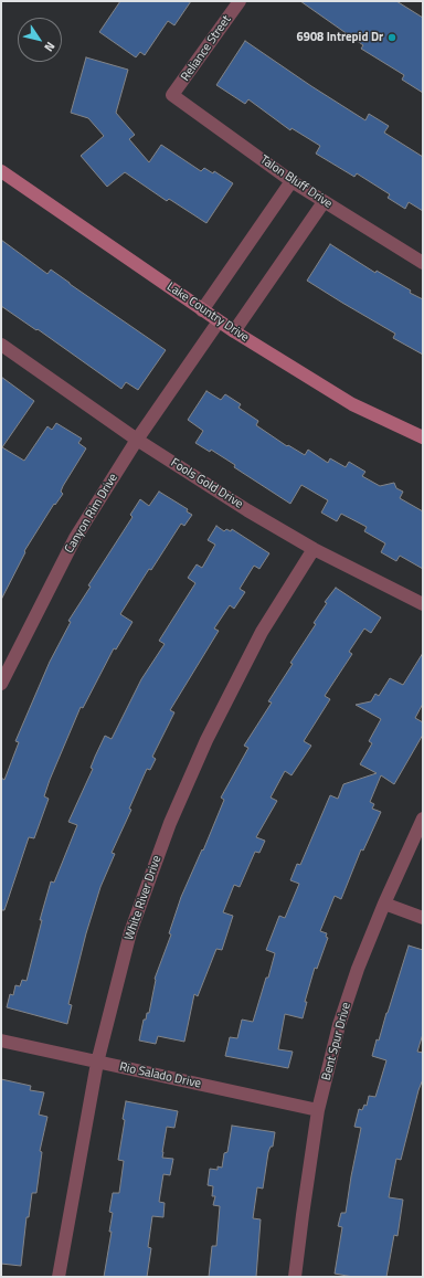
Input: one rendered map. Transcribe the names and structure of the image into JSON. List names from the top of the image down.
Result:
{
  "streets": {
    "street": [
      "Reliance Street",
      "Talon Bluff Drive",
      "Lake Country Drive",
      "Fools Gold Drive",
      "Canyon Rim Drive",
      "White River Drive",
      "Bent Spur Drive",
      "Rio Salado Drive"
    ]
  },
  "crossings": [
    ["Reliance Street", "Talon Bluff Drive"],
    ["Lake Country Drive", "Canyon Rim Drive"],
    ["Fools Gold Drive", "Canyon Rim Drive"],
    ["Fools Gold Drive", "White River Drive"],
    ["White River Drive", "Rio Salado Drive"],
    ["Bent Spur Drive", "Rio Salado Drive"]
  ],
  "places": ["6908 Intrepid Dr"],
  "north": "bottom right"
}
